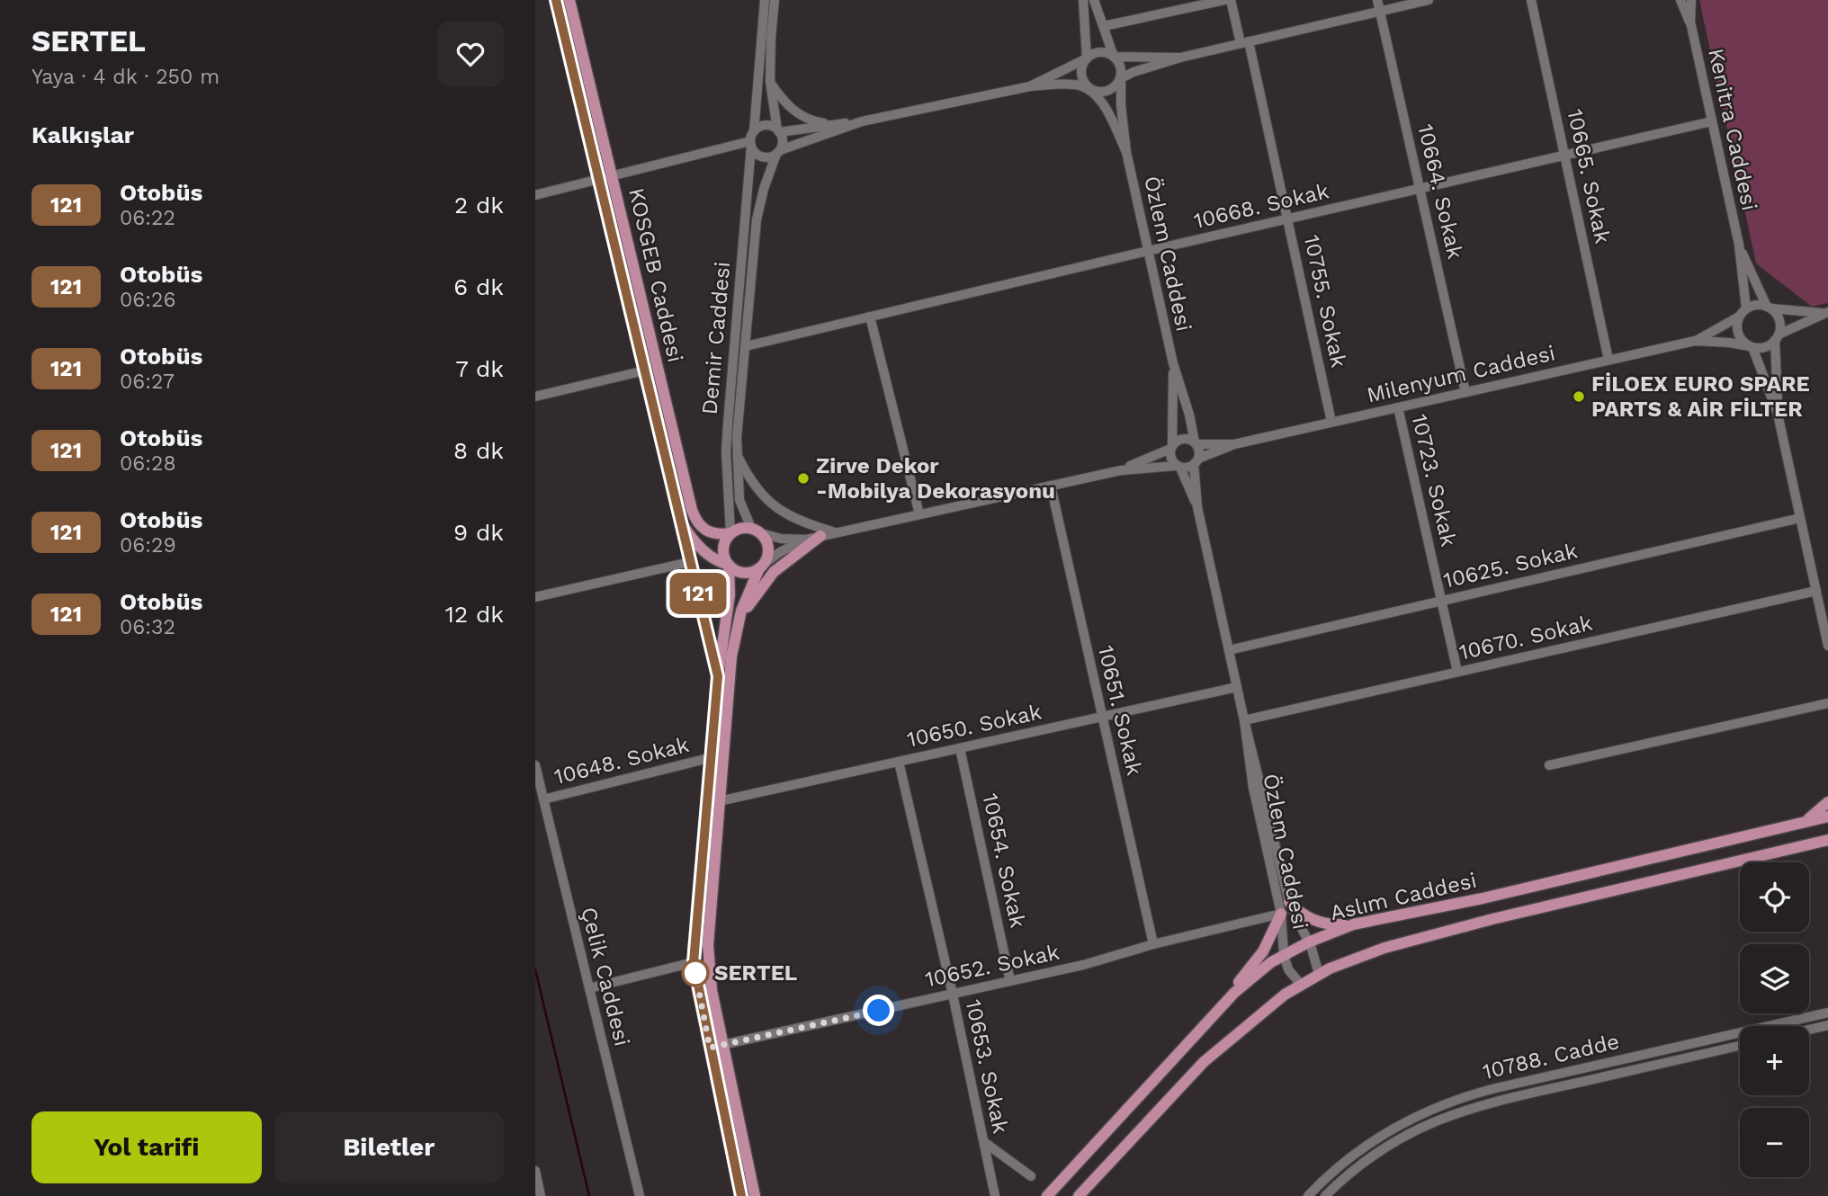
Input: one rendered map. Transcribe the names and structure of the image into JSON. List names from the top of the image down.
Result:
{
  "streets": {
    "main road": ["KOSGEB Caddesi", "Aslım Caddesi"],
    "street": [
      "Kenitra Caddesi",
      "10665. Sokak",
      "10664. Sokak",
      "10668. Sokak",
      "Özlem Caddesi",
      "10755. Sokak",
      "Demir Caddesi",
      "Milenyum Caddesi",
      "10723. Sokak",
      "10625. Sokak",
      "10670. Sokak",
      "10651. Sokak",
      "10650. Sokak",
      "10648. Sokak",
      "10654. Sokak",
      "10652. Sokak",
      "Çelik Caddesi",
      "10788. Cadde",
      "10653. Sokak"
    ]
  },
  "crossings": [
    ["Kenitra Caddesi", "10668. Sokak"],
    ["10665. Sokak", "10668. Sokak"],
    ["10665. Sokak", "Milenyum Caddesi"],
    ["10664. Sokak", "10668. Sokak"],
    ["10664. Sokak", "Milenyum Caddesi"],
    ["10668. Sokak", "Özlem Caddesi"],
    ["10668. Sokak", "10755. Sokak"],
    ["10668. Sokak", "Demir Caddesi"],
    ["Özlem Caddesi", "10625. Sokak"],
    ["Özlem Caddesi", "10670. Sokak"],
    ["Özlem Caddesi", "10650. Sokak"],
    ["Özlem Caddesi", "Aslım Caddesi"],
    ["Özlem Caddesi", "10652. Sokak"],
    ["KOSGEB Caddesi", "Demir Caddesi"],
    ["KOSGEB Caddesi", "10648. Sokak"],
    ["KOSGEB Caddesi", "10652. Sokak"],
    ["10755. Sokak", "Milenyum Caddesi"],
    ["Milenyum Caddesi", "10723. Sokak"],
    ["10723. Sokak", "10625. Sokak"],
    ["10723. Sokak", "10670. Sokak"],
    ["10651. Sokak", "10650. Sokak"],
    ["10651. Sokak", "10652. Sokak"],
    ["10650. Sokak", "10654. Sokak"],
    ["10650. Sokak", "10653. Sokak"],
    ["10648. Sokak", "Çelik Caddesi"],
    ["10654. Sokak", "10652. Sokak"],
    ["10652. Sokak", "10653. Sokak"]
  ],
  "places": ["FİLOEX EURO SPARE PARTS & AİR FİLTER", "Zirve Dekor -Mobilya Dekorasyonu", "SERTEL"],
  "lines": ["bus line 121"],
  "page": {
    "heading": [
      ["SERTEL", "Yaya · 4 dk · 250 m"],
      "Kalkışlar"
    ],
    "on_map": "121",
    "list": [
      {
        "mark": "121",
        "name": "Otobüs",
        "note": "06:22",
        "value": "2 dk"
      },
      {
        "mark": "121",
        "name": "Otobüs",
        "note": "06:26",
        "value": "6 dk"
      },
      {
        "mark": "121",
        "name": "Otobüs",
        "note": "06:27",
        "value": "7 dk"
      },
      {
        "mark": "121",
        "name": "Otobüs",
        "note": "06:28",
        "value": "8 dk"
      },
      {
        "mark": "121",
        "name": "Otobüs",
        "note": "06:29",
        "value": "9 dk"
      },
      {
        "mark": "121",
        "name": "Otobüs",
        "note": "06:32",
        "value": "12 dk"
      }
    ],
    "map_buttons": ["+", "−"],
    "buttons": ["Yol tarifi", "Biletler"]
  }
}
